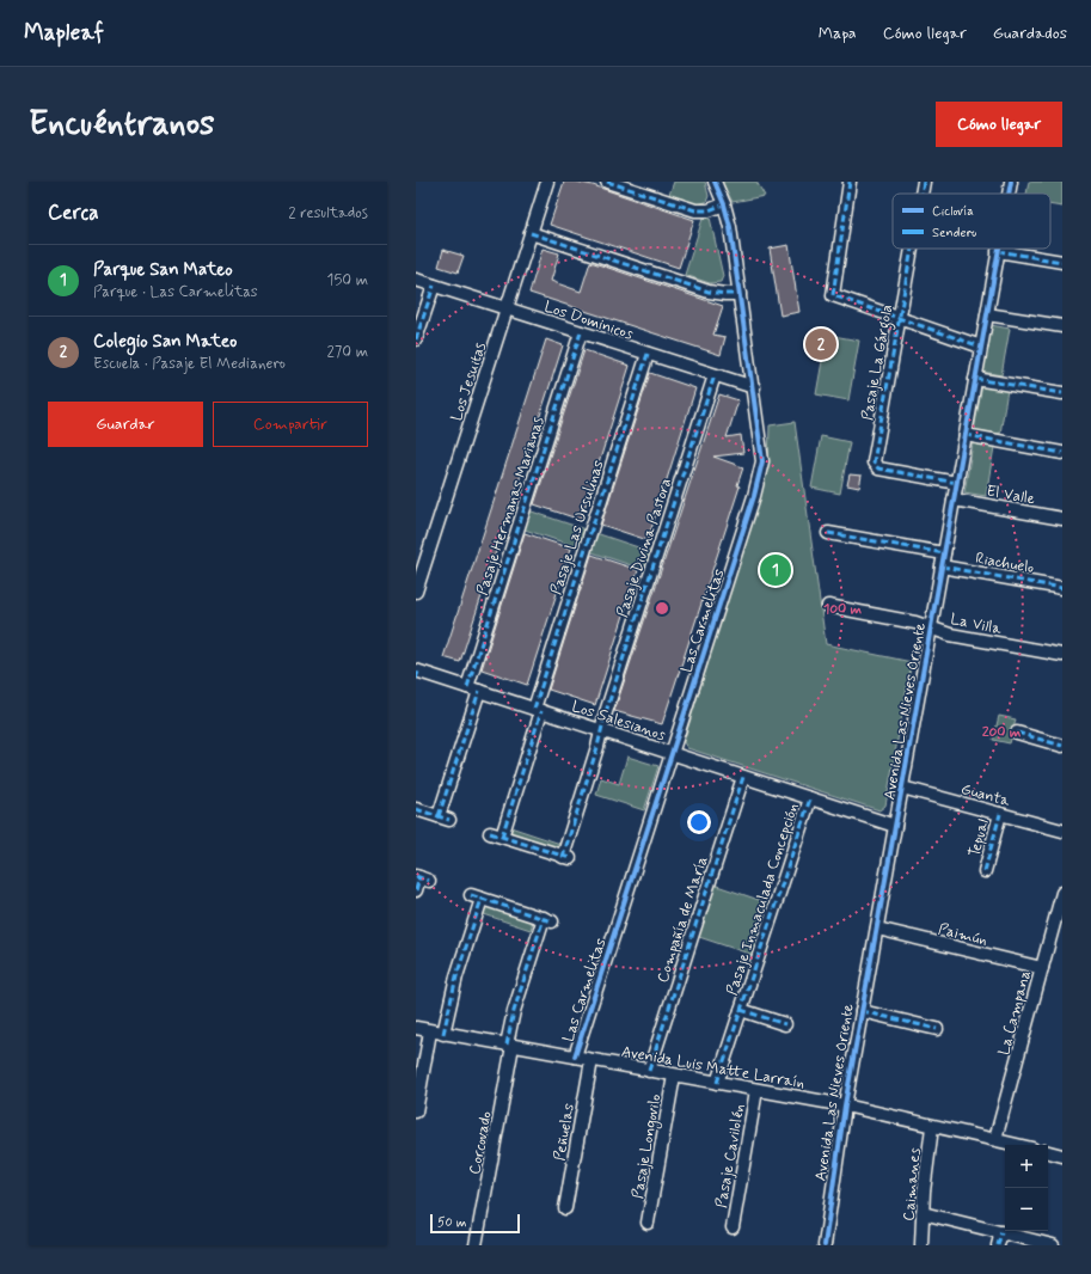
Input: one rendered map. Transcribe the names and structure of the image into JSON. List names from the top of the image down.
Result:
{
  "streets": {
    "street": [
      "Los Dominicos",
      "Pasaje La Gárgola",
      "Los Jesuitas",
      "El Valle",
      "Pasaje Hermanas Marianas",
      "Pasaje Las Ursulinas",
      "Pasaje Divina Pastora",
      "Riachuelo",
      "Las Carmelitas",
      "La Villa",
      "Avenida Las Nieves Oriente",
      "Los Salesianos",
      "Guanta",
      "Tepual",
      "Pasaje Inmaculada Concepción",
      "Compañía de María",
      "Paimún",
      "La Campana",
      "Avenida Luis Matte Larraín",
      "Peñuelas",
      "Corcovado",
      "Pasaje Longovilo",
      "Pasaje Cavilolén",
      "Caimanes"
    ]
  },
  "crossings": [
    ["Los Dominicos", "Los Jesuitas"],
    ["Los Dominicos", "Pasaje Hermanas Marianas"],
    ["Los Dominicos", "Pasaje Las Ursulinas"],
    ["Los Dominicos", "Pasaje Divina Pastora"],
    ["Los Dominicos", "Las Carmelitas"],
    ["Pasaje La Gárgola", "Avenida Las Nieves Oriente"],
    ["El Valle", "Avenida Las Nieves Oriente"],
    ["Pasaje Hermanas Marianas", "Los Salesianos"],
    ["Pasaje Las Ursulinas", "Pasaje Divina Pastora"],
    ["Pasaje Las Ursulinas", "Los Salesianos"],
    ["Pasaje Divina Pastora", "Los Salesianos"],
    ["Riachuelo", "Avenida Las Nieves Oriente"],
    ["Las Carmelitas", "Los Salesianos"],
    ["Las Carmelitas", "Avenida Luis Matte Larraín"],
    ["La Villa", "Avenida Las Nieves Oriente"],
    ["Avenida Las Nieves Oriente", "Los Salesianos"],
    ["Avenida Las Nieves Oriente", "Guanta"],
    ["Avenida Las Nieves Oriente", "Paimún"],
    ["Avenida Las Nieves Oriente", "Avenida Luis Matte Larraín"],
    ["Los Salesianos", "Pasaje Inmaculada Concepción"],
    ["Los Salesianos", "Compañía de María"],
    ["Guanta", "Tepual"],
    ["Pasaje Inmaculada Concepción", "Avenida Luis Matte Larraín"],
    ["Compañía de María", "Avenida Luis Matte Larraín"],
    ["Paimún", "La Campana"],
    ["La Campana", "Avenida Luis Matte Larraín"],
    ["Avenida Luis Matte Larraín", "Peñuelas"],
    ["Avenida Luis Matte Larraín", "Corcovado"],
    ["Avenida Luis Matte Larraín", "Pasaje Longovilo"],
    ["Avenida Luis Matte Larraín", "Pasaje Cavilolén"],
    ["Avenida Luis Matte Larraín", "Caimanes"]
  ],
  "legend": ["Ciclovía", "Sendero"],
  "scale_bar": "50 m",
  "page": {
    "header": "Mapleaf",
    "nav": ["Mapa", "Cómo llegar", "Guardados"],
    "buttons": [
      "Cómo llegar",
      ["Guardar", "Compartir"]
    ],
    "title": "Encuéntranos",
    "heading": ["Cerca", "2 resultados"],
    "list": [
      {
        "mark": "1",
        "name": "Parque San Mateo",
        "note": "Parque · Las Carmelitas",
        "value": "150 m"
      },
      {
        "mark": "2",
        "name": "Colegio San Mateo",
        "note": "Escuela · Pasaje El Medianero",
        "value": "270 m"
      }
    ],
    "pins": ["2", "1"],
    "map_buttons": ["+", "−"],
    "scale": "50 m"
  },
  "rings": ["100 m", "200 m"]
}
